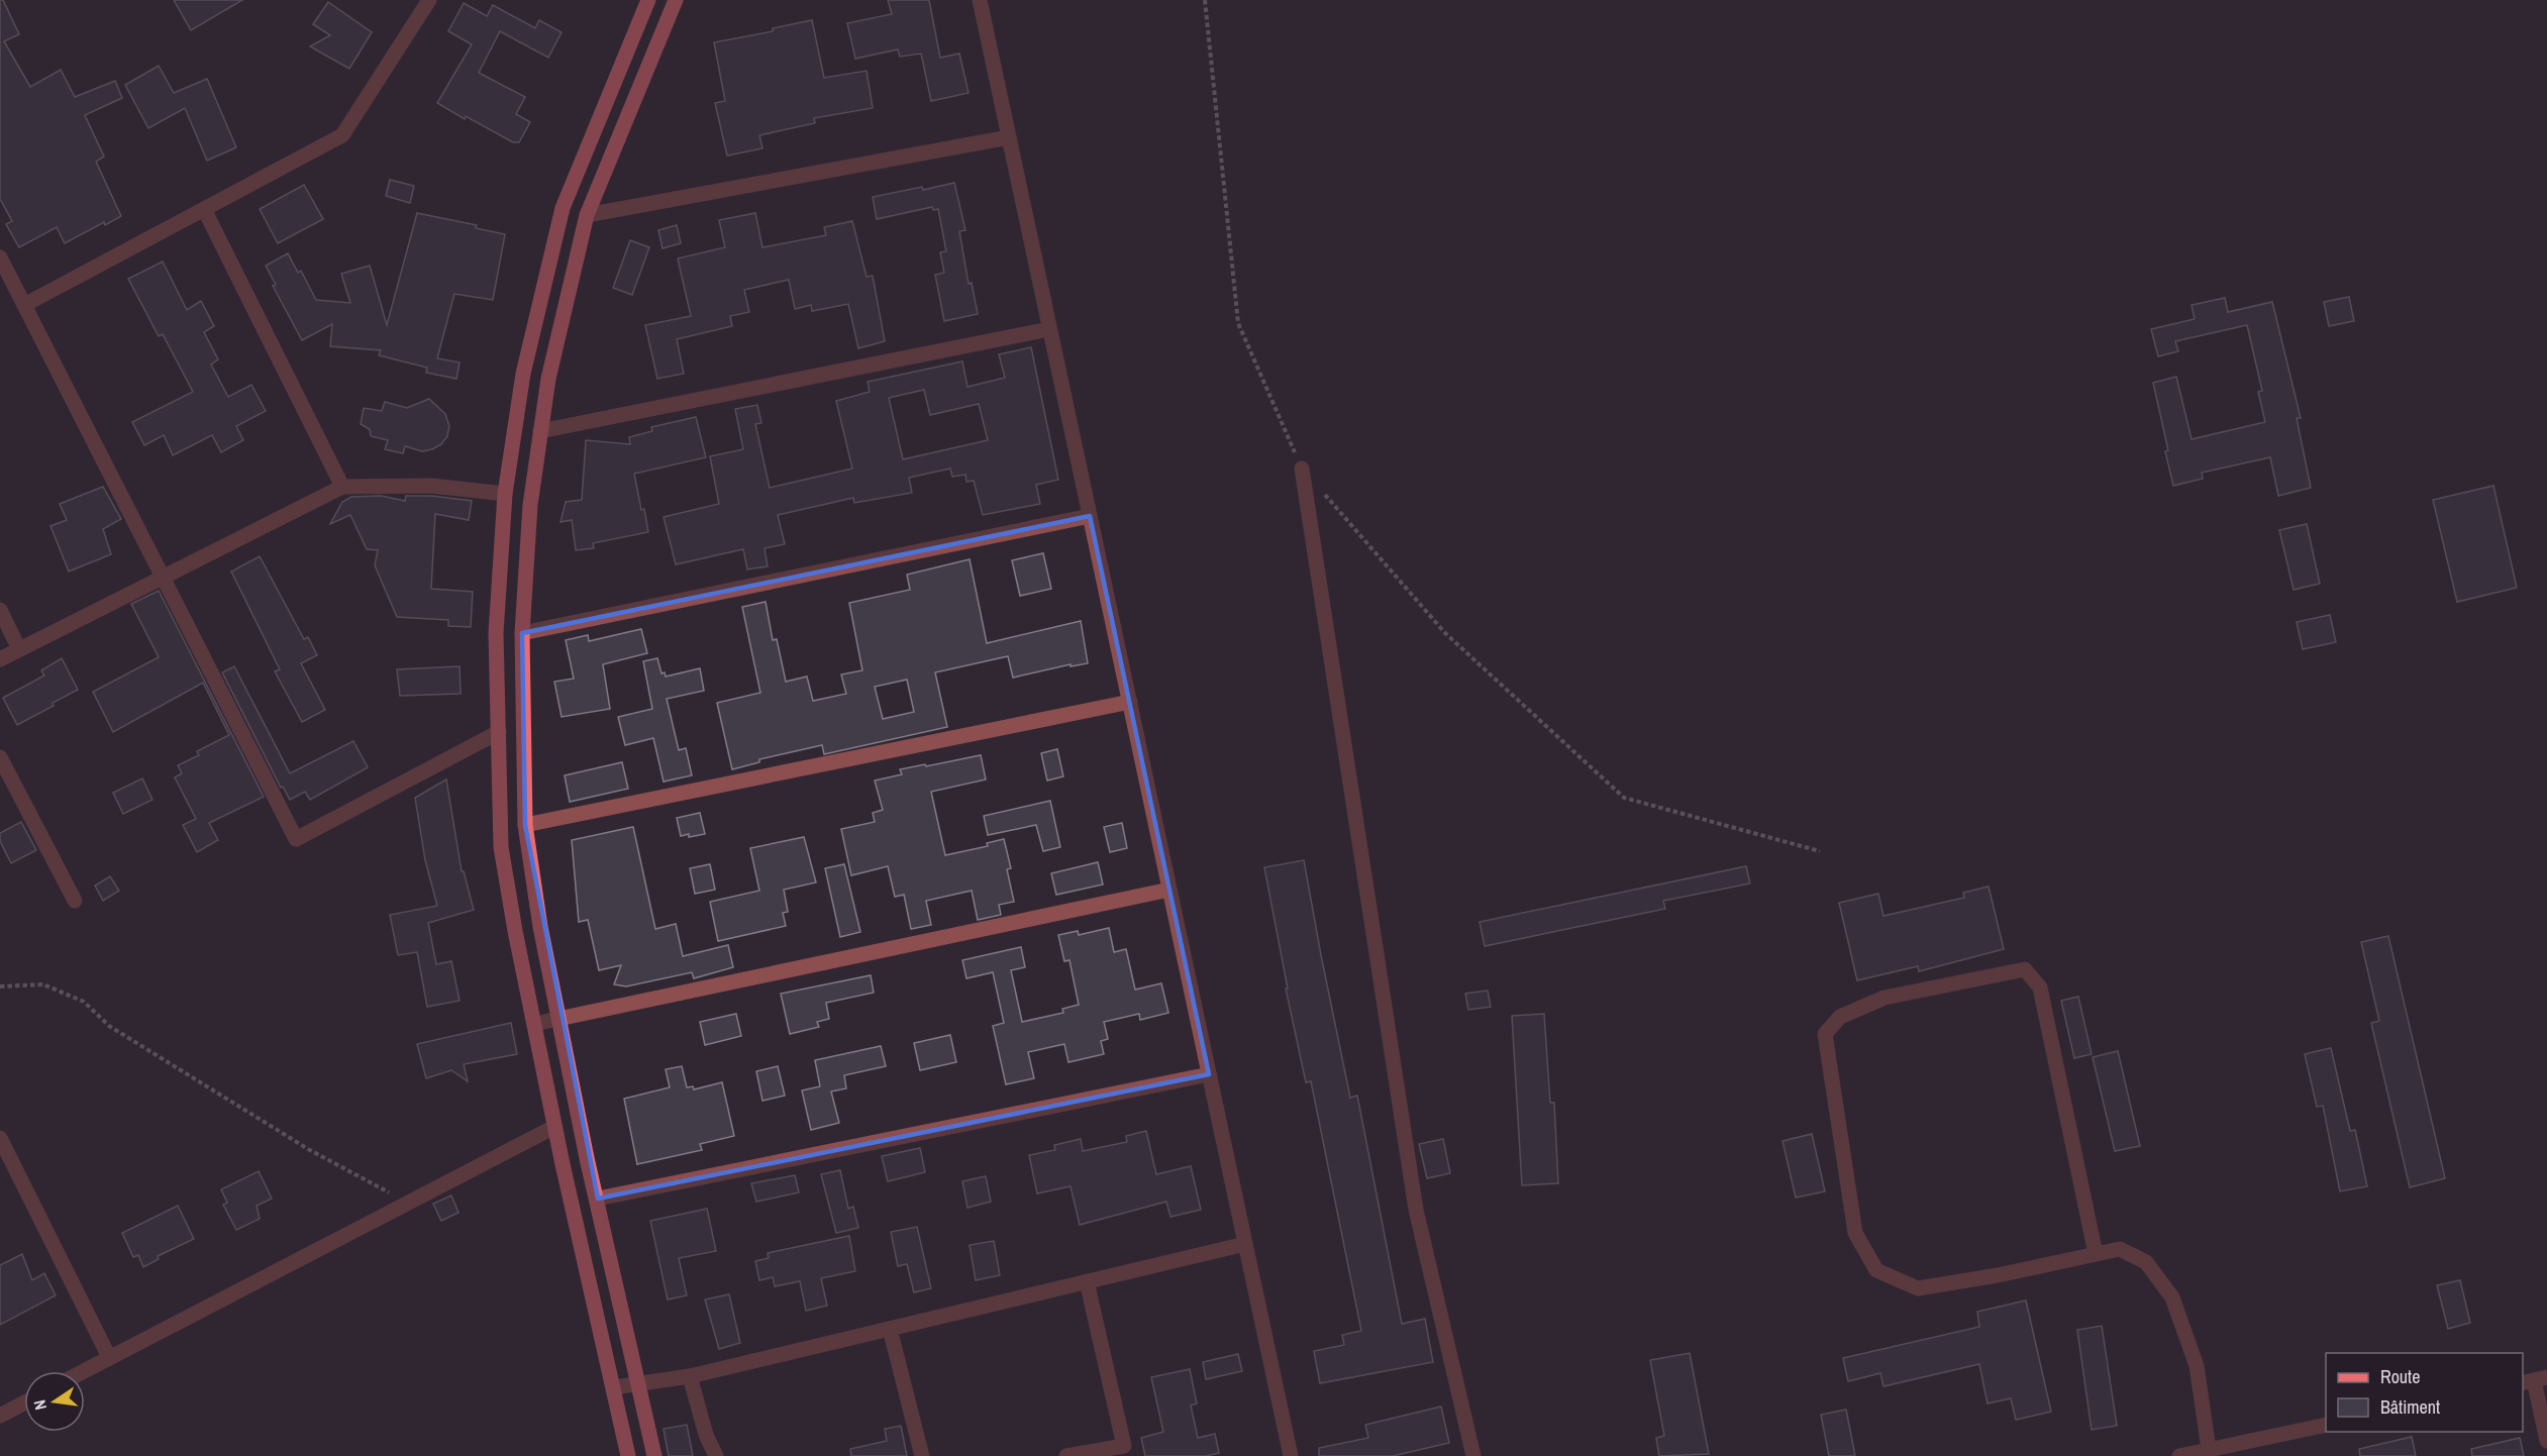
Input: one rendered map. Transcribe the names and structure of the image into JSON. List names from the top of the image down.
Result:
{
  "legend": ["Route", "Bâtiment"],
  "north": "left"
}
